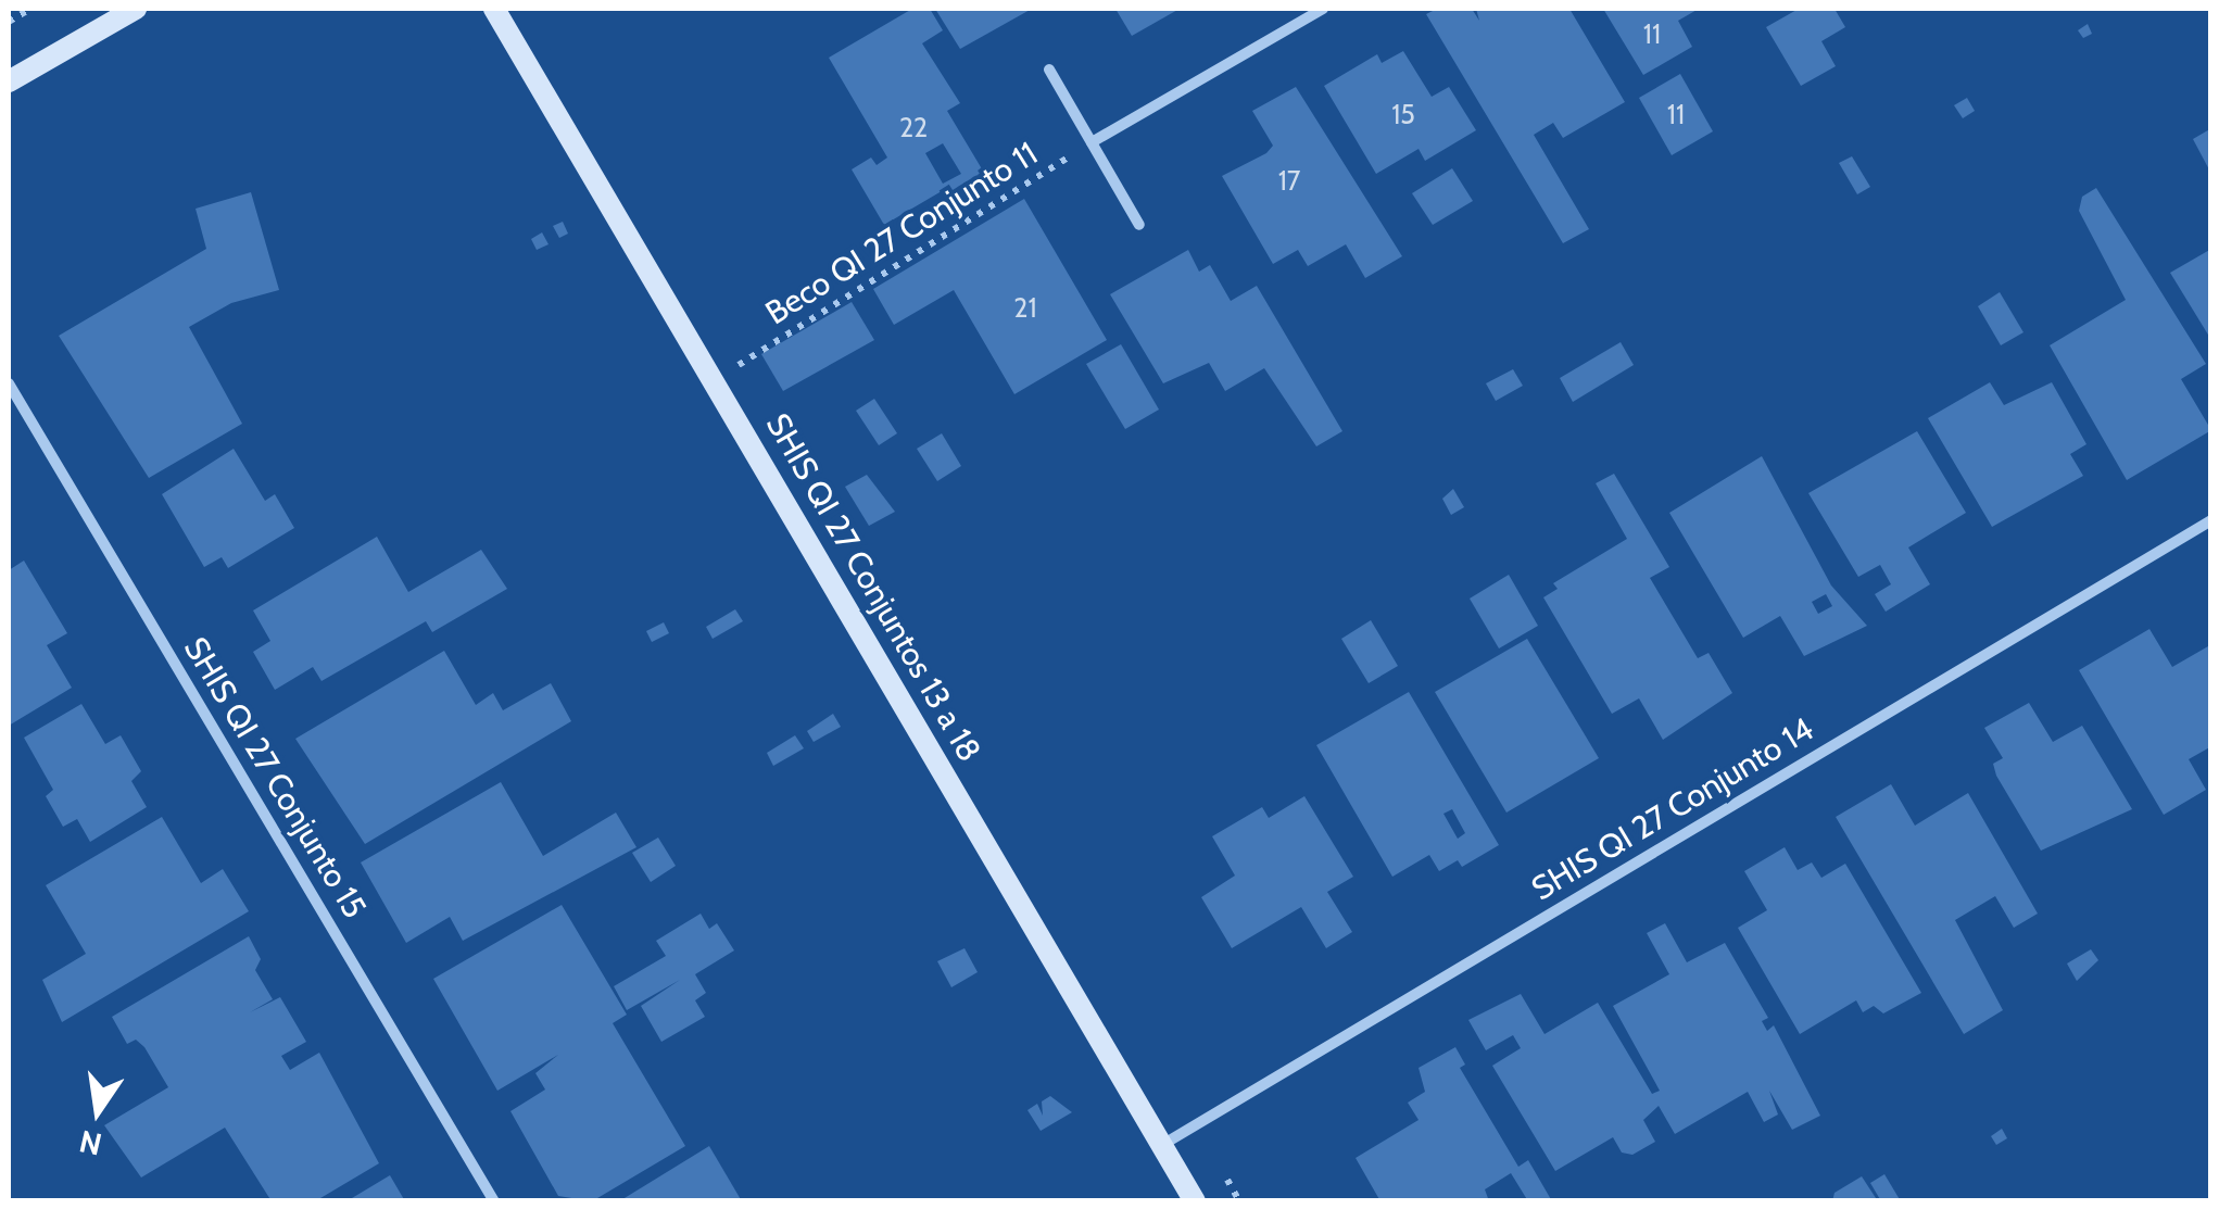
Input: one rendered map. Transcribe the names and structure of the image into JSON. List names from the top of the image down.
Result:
{
  "streets": {
    "street": ["SHIS QI 27 Conjuntos 13 a 18", "SHIS QI 27 Conjunto 15", "SHIS QI 27 Conjunto 14"],
    "path": ["Beco QI 27 Conjunto 11"]
  },
  "crossings": [
    ["SHIS QI 27 Conjuntos 13 a 18", "SHIS QI 27 Conjunto 14"]
  ],
  "house_numbers": [
    "11",
    "15",
    "11",
    "22",
    "17",
    "21"
  ],
  "north": "bottom"
}
